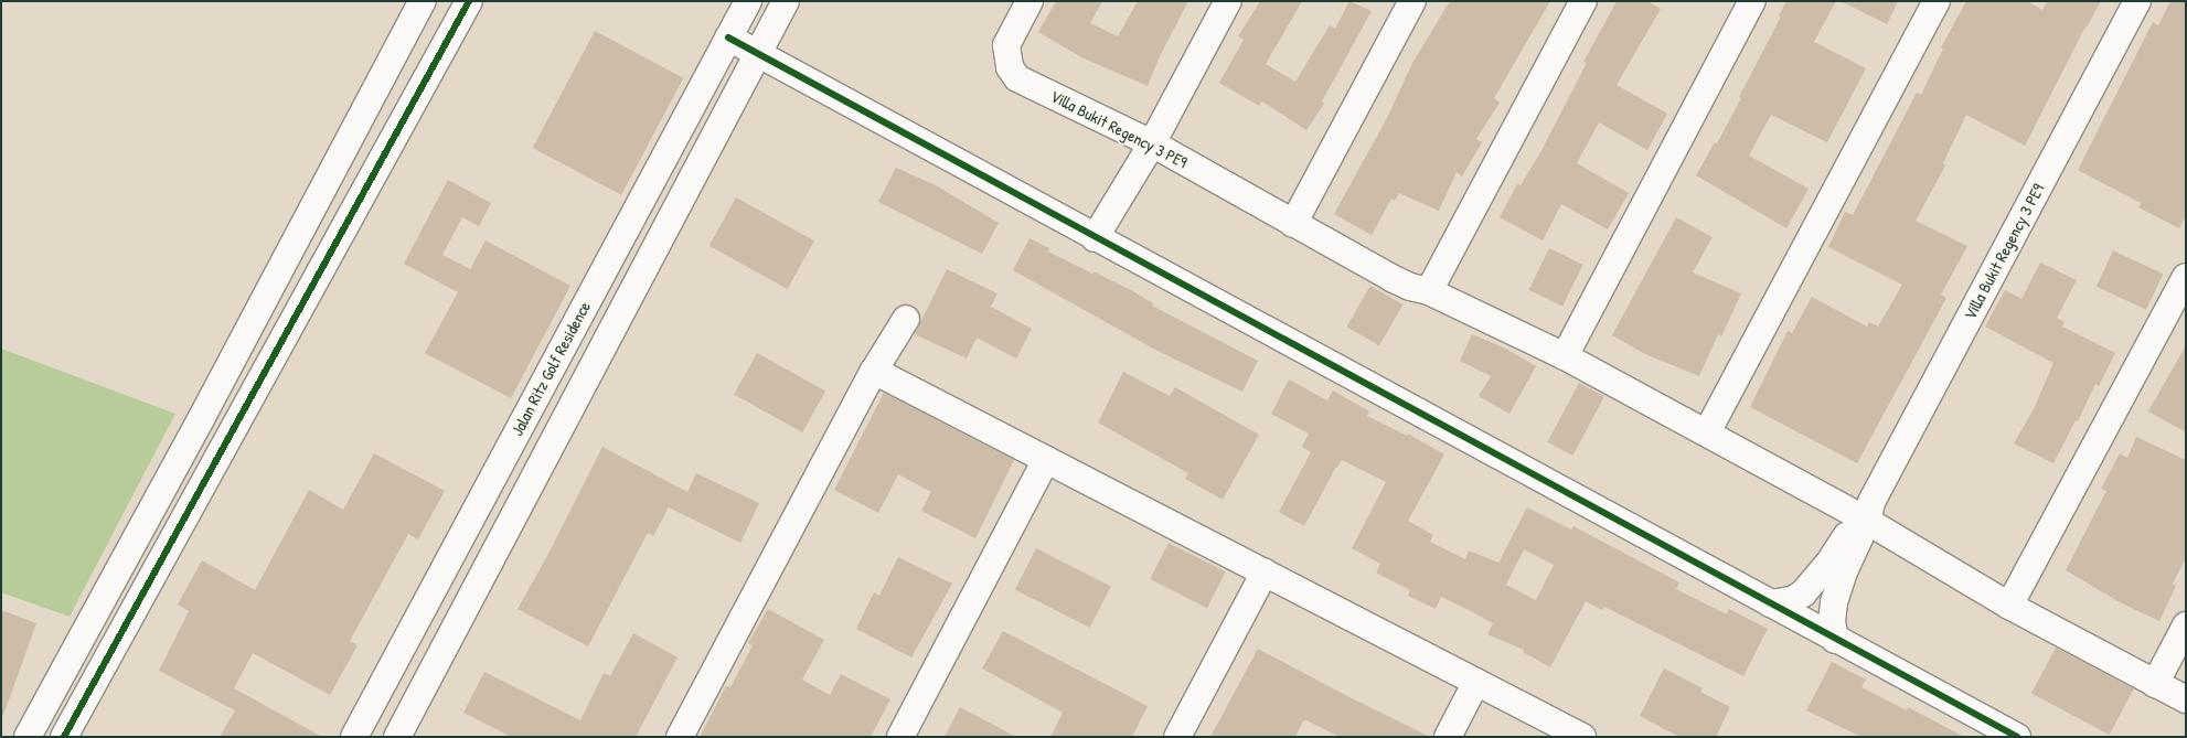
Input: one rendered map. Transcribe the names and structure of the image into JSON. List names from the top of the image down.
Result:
{
  "streets": {
    "street": ["Villa Bukit Regency 3 PE9", "Jalan Ritz Golf Residence"]
  }
}
